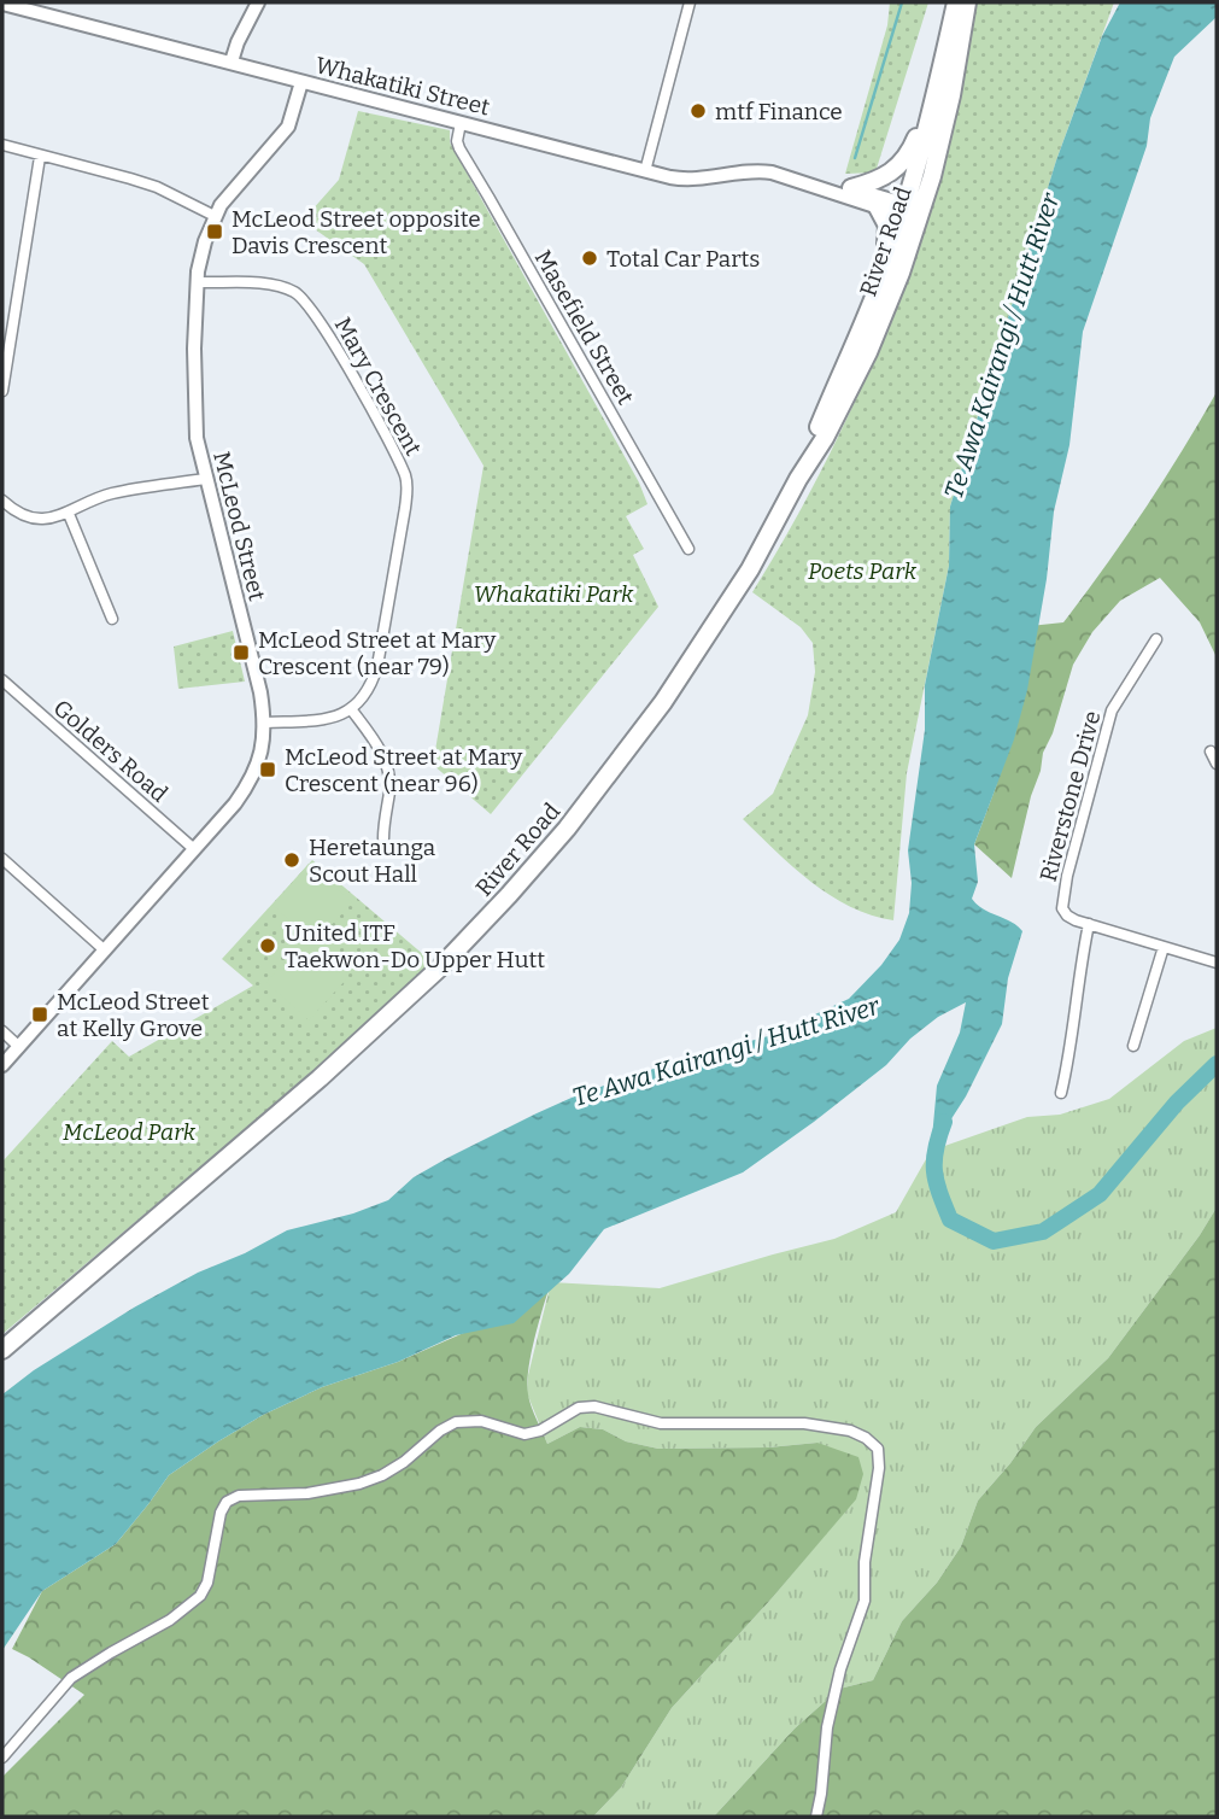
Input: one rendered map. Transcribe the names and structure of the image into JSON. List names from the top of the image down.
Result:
{
  "streets": {
    "highway": ["River Road"],
    "street": [
      "Whakatiki Street",
      "Masefield Street",
      "Mary Crescent",
      "McLeod Street",
      "Golders Road",
      "Riverstone Drive"
    ]
  },
  "crossings": [
    ["Whakatiki Street", "River Road"],
    ["Whakatiki Street", "Masefield Street"],
    ["Whakatiki Street", "McLeod Street"],
    ["Mary Crescent", "McLeod Street"],
    ["McLeod Street", "Golders Road"]
  ],
  "water": ["Te Awa Kairangi / Hutt River"],
  "parks": ["Poets Park", "Whakatiki Park", "McLeod Park"],
  "places": {
    "other": [
      "mtf Finance",
      "Total Car Parts",
      "Heretaunga Scout Hall",
      "United ITF Taekwon-Do Upper Hutt"
    ],
    "transit": [
      "McLeod Street opposite Davis Crescent",
      "McLeod Street at Mary Crescent (near 79)",
      "McLeod Street at Mary Crescent (near 96)",
      "McLeod Street at Kelly Grove"
    ]
  }
}
